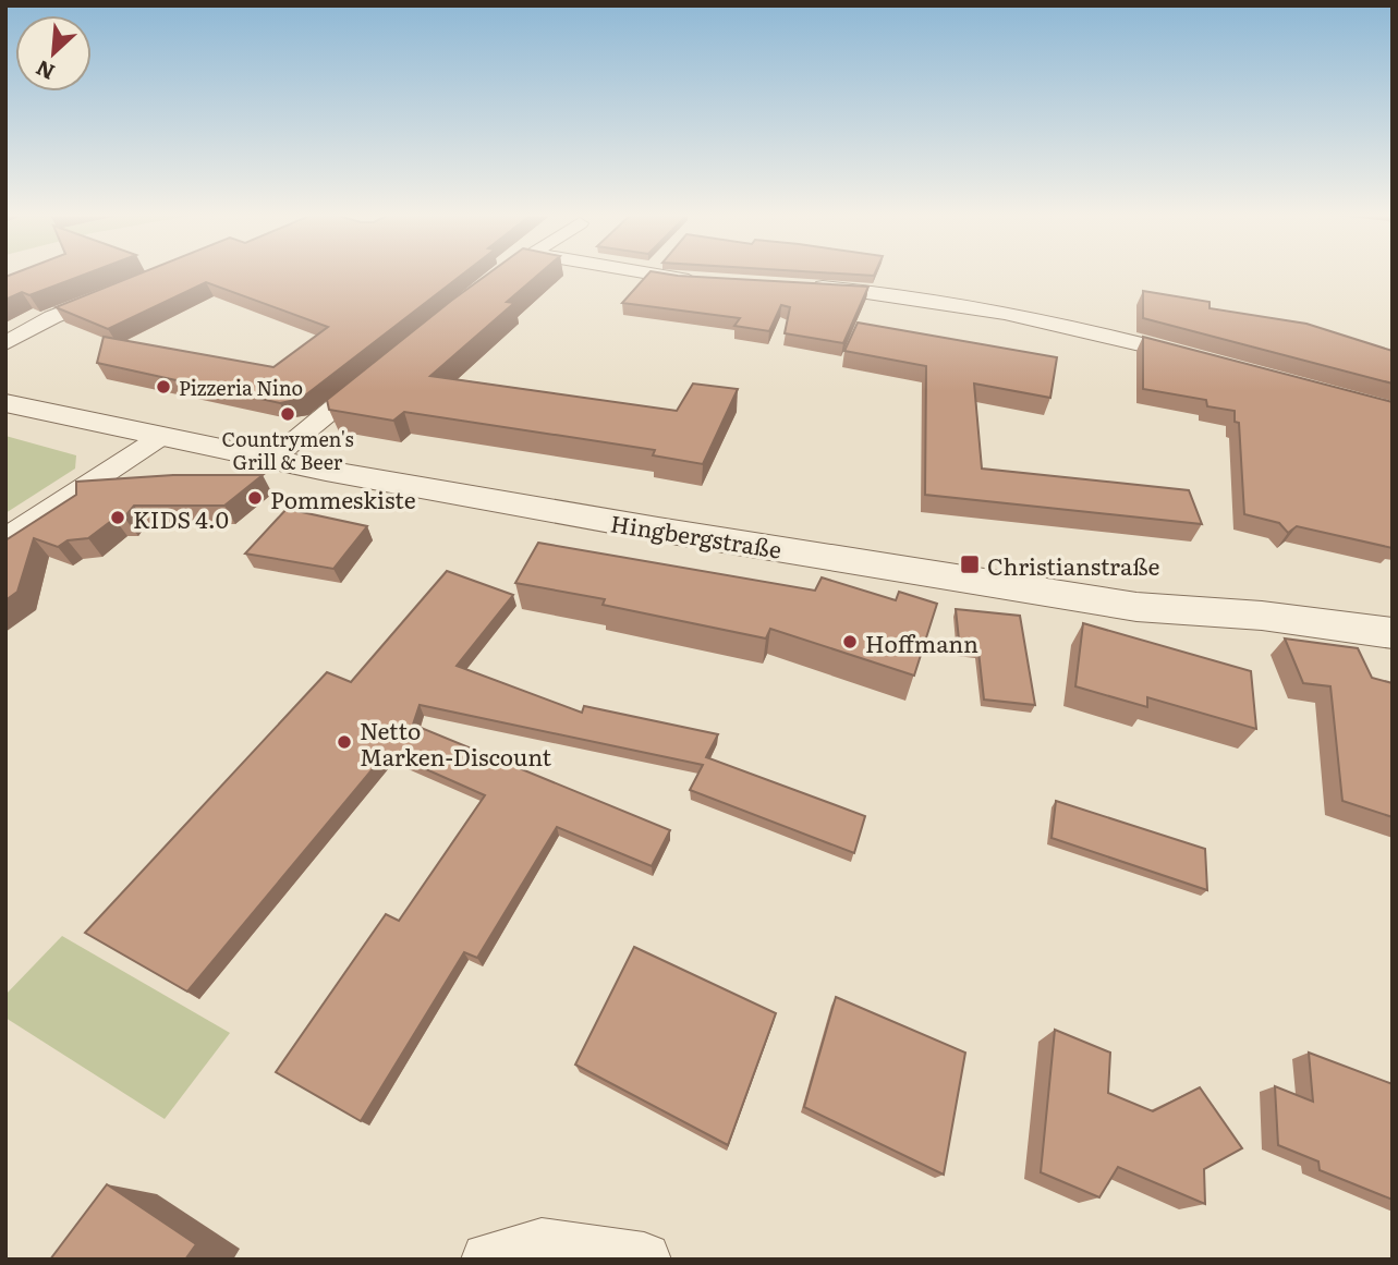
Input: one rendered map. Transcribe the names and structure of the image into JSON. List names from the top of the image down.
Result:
{
  "streets": {
    "street": ["Hingbergstraße"]
  },
  "places": {
    "other": [
      "Pizzeria Nino",
      "Countrymen's Grill & Beer",
      "Pommeskiste",
      "KIDS 4.0",
      "Hoffmann",
      "Netto Marken-Discount"
    ],
    "transit": ["Christianstraße"]
  },
  "north": "bottom left"
}
